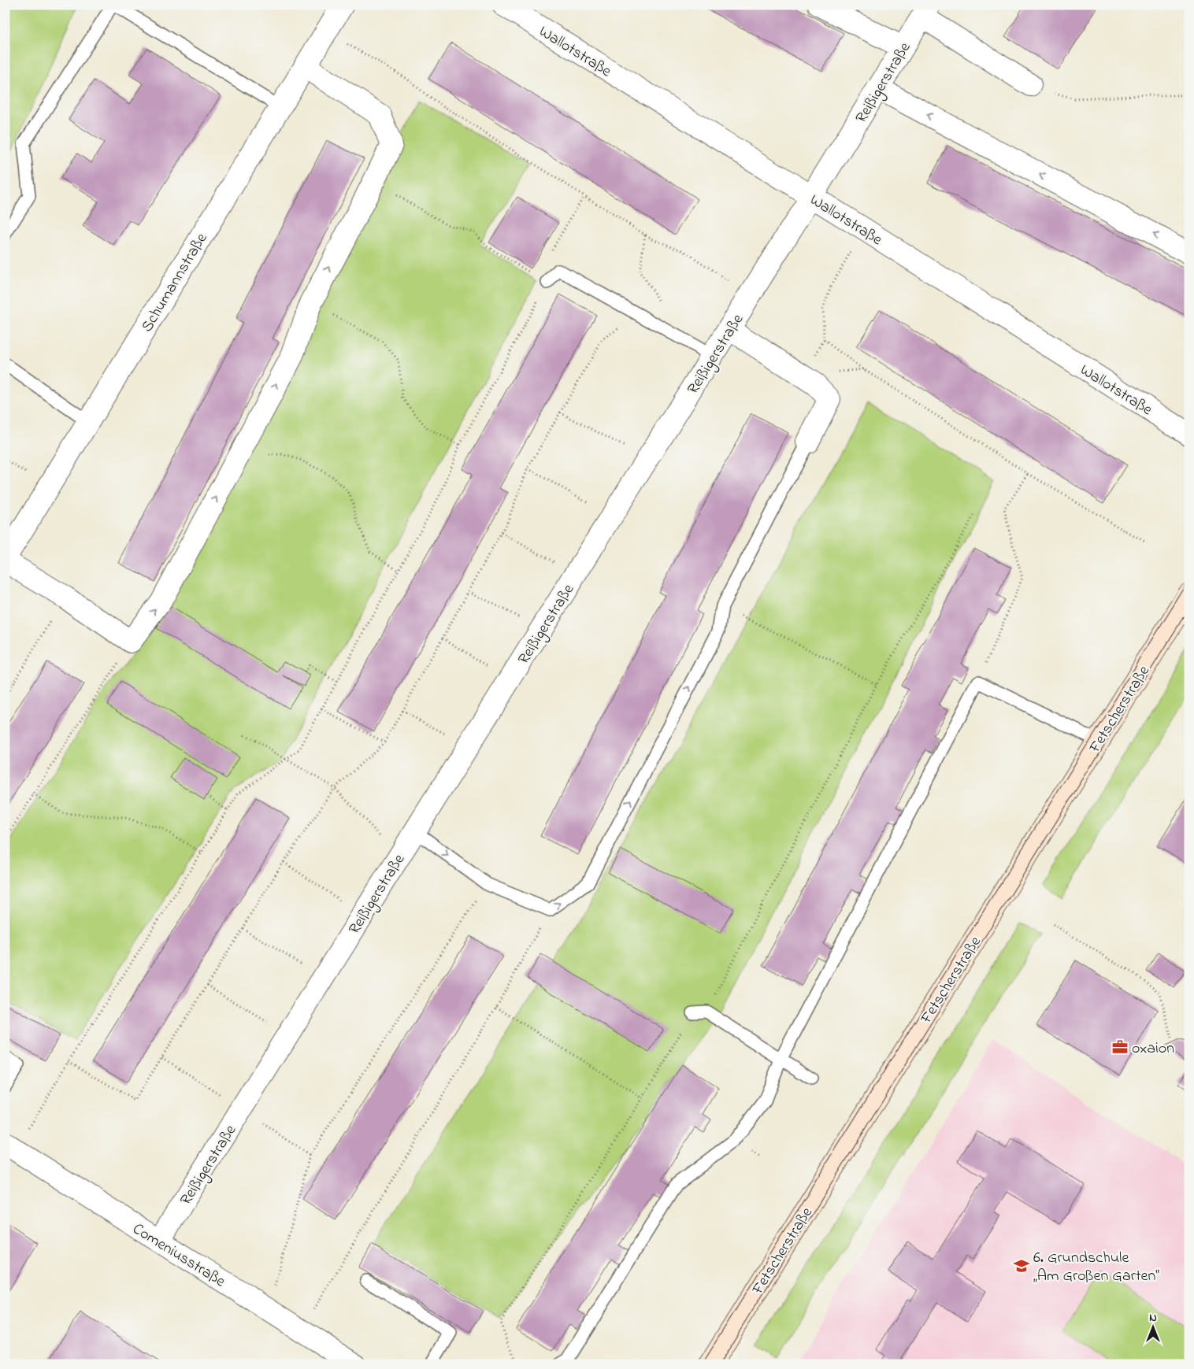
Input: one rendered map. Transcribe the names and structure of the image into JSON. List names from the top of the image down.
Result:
{
  "streets": {
    "main road": ["Fetscherstraße"],
    "street": [
      "Wallotstraße",
      "Reißigerstraße",
      "Schumannstraße",
      "Comeniusstraße"
    ]
  },
  "crossings": [
    ["Wallotstraße", "Reißigerstraße"],
    ["Reißigerstraße", "Comeniusstraße"]
  ],
  "places": {
    "office": ["oxaion"],
    "school or university": ["6. Grundschule „Am Großen Garten“"]
  },
  "north": "top"
}
